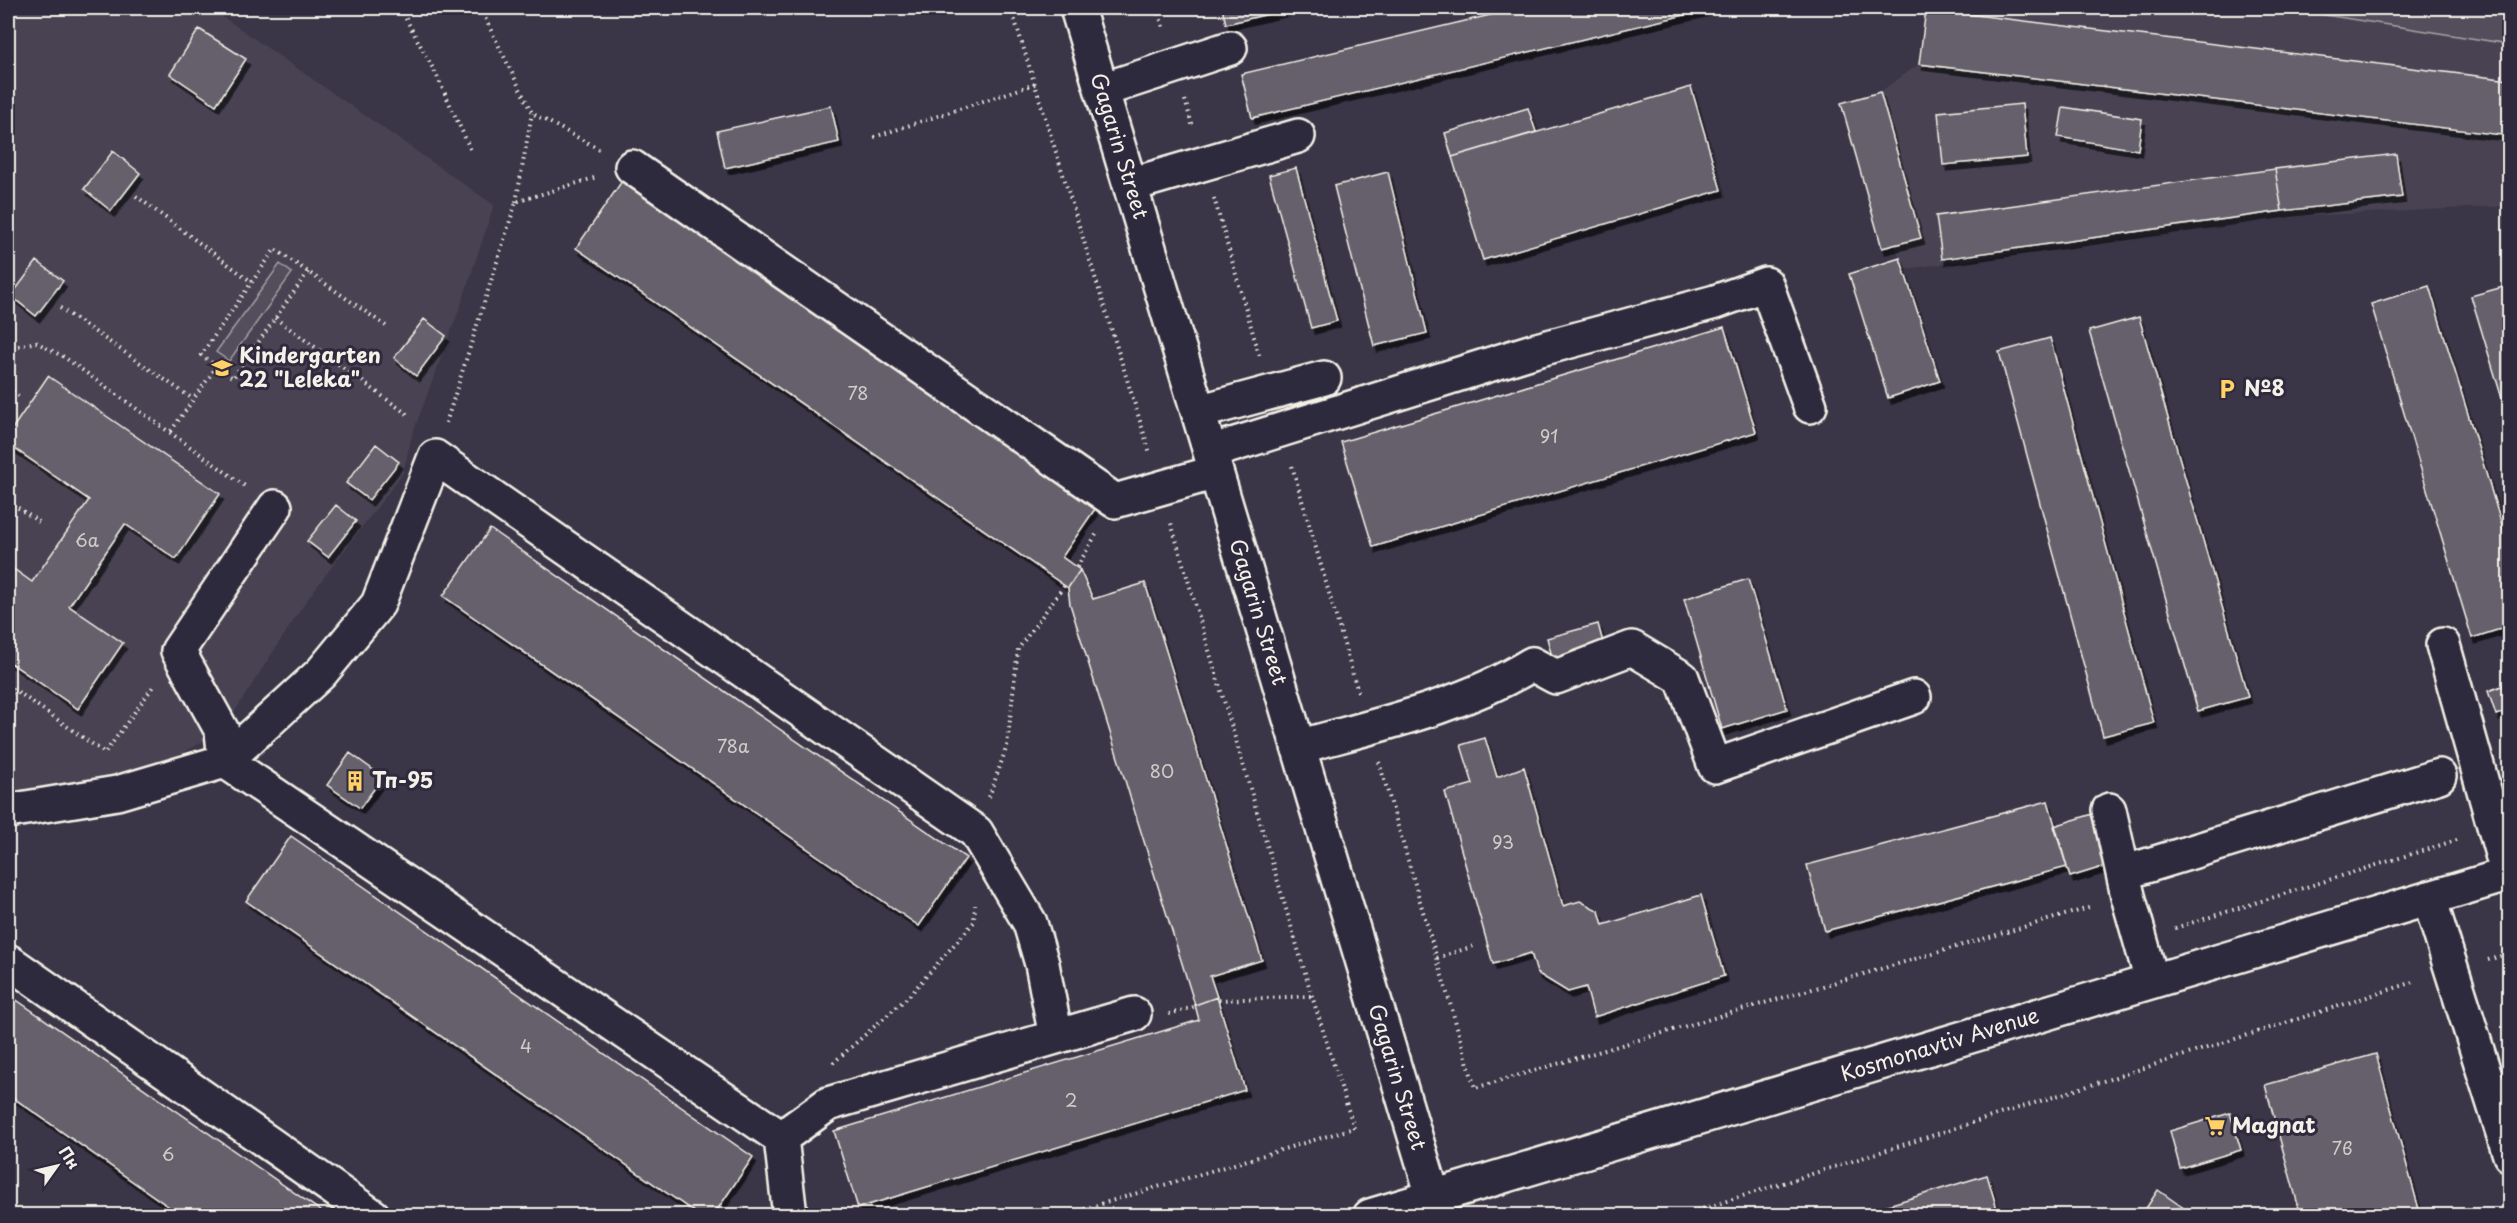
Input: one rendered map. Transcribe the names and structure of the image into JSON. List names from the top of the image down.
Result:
{
  "streets": {
    "street": ["Gagarin Street", "Kosmonavtiv Avenue"]
  },
  "crossings": [
    ["Gagarin Street", "Kosmonavtiv Avenue"]
  ],
  "places": {
    "school or university": ["Kindergarten 22 \"Leleka\""],
    "parking": ["№8"],
    "building": ["Тп-95"],
    "supermarket": ["Magnat"]
  },
  "house_numbers": [
    "78",
    "91",
    "6а",
    "78а",
    "80",
    "93",
    "4",
    "2",
    "7в",
    "6"
  ],
  "north": "top right"
}
